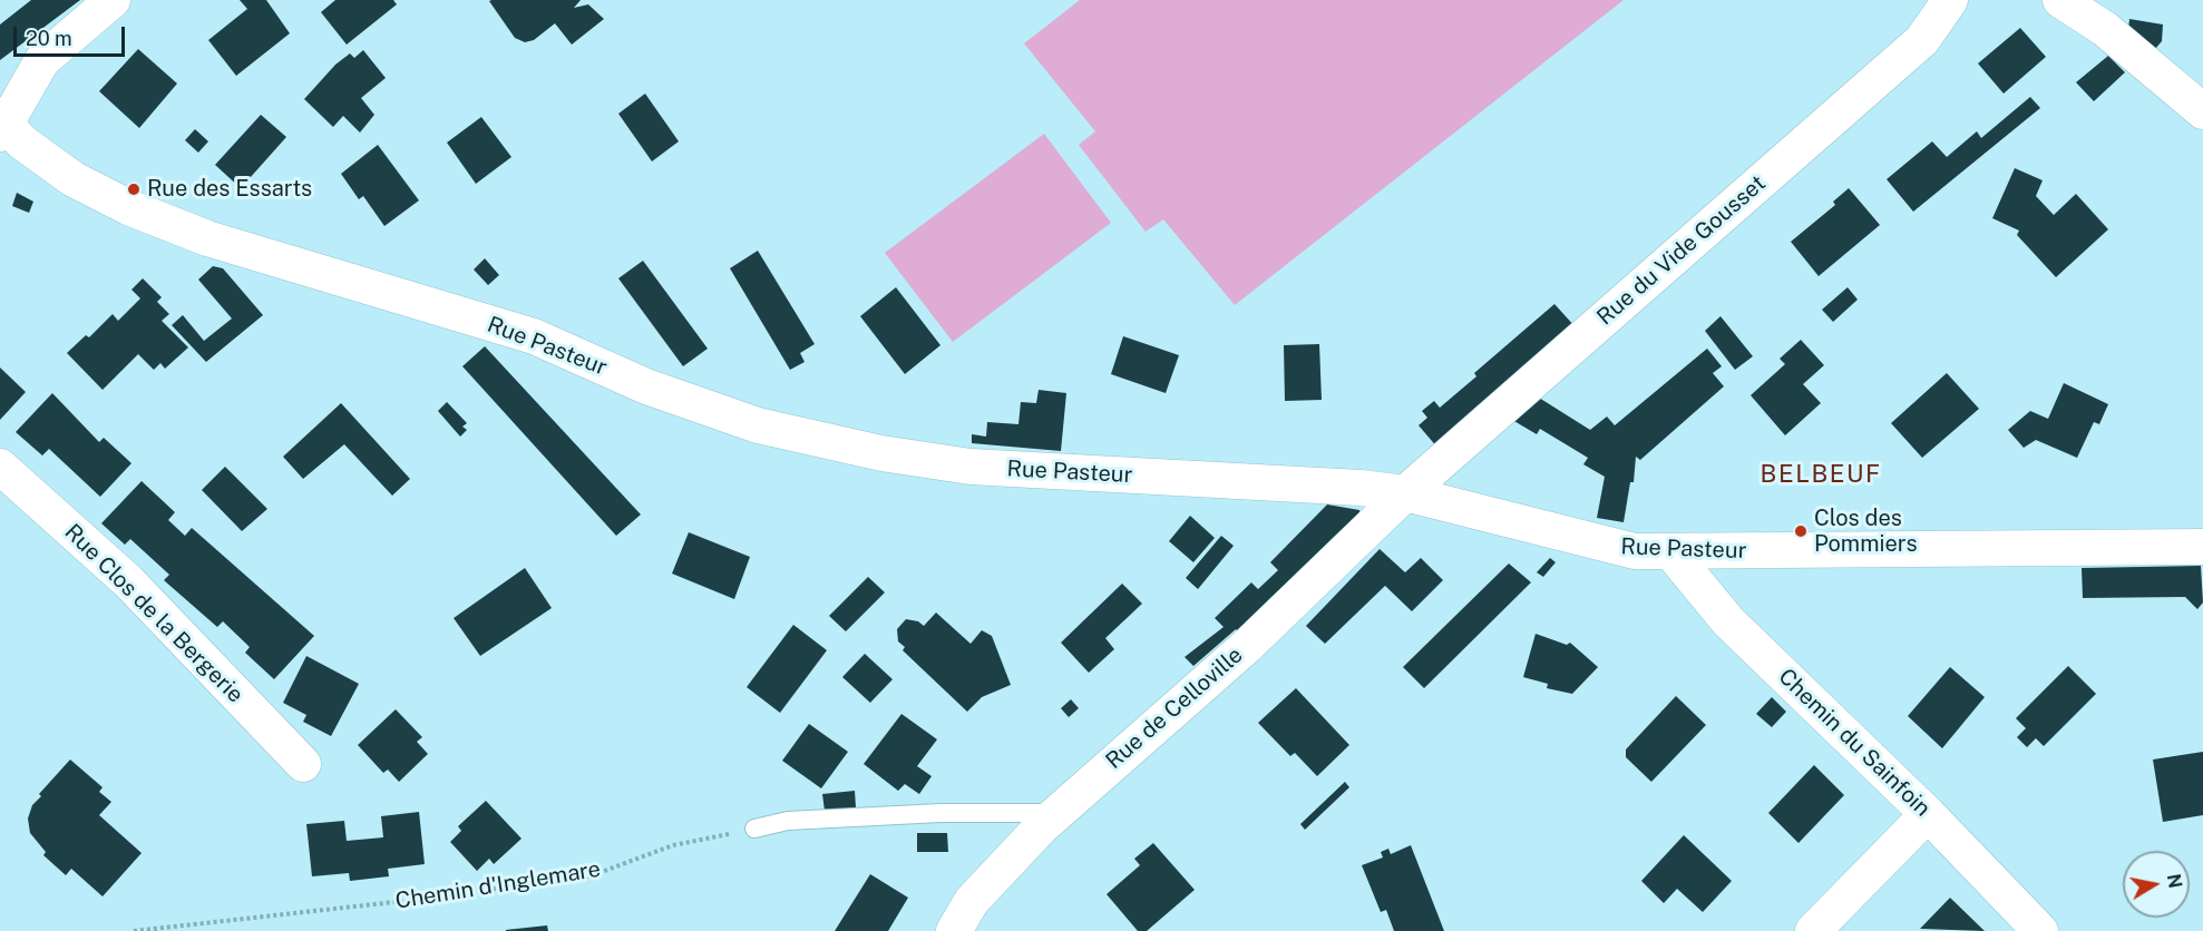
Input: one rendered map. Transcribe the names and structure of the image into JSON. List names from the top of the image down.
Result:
{
  "streets": {
    "street": [
      "Rue du Vide Gousset",
      "Rue Pasteur",
      "Rue Clos de la Bergerie",
      "Rue de Celloville",
      "Chemin du Sainfoin"
    ],
    "path": ["Chemin d'Inglemare"]
  },
  "crossings": [
    ["Rue du Vide Gousset", "Rue Pasteur"],
    ["Rue du Vide Gousset", "Rue de Celloville"],
    ["Rue Pasteur", "Rue de Celloville"],
    ["Rue Pasteur", "Chemin du Sainfoin"]
  ],
  "districts": ["BELBEUF"],
  "places": ["Rue des Essarts", "Clos des Pommiers"],
  "scale_bar": "20 m",
  "north": "right"
}
